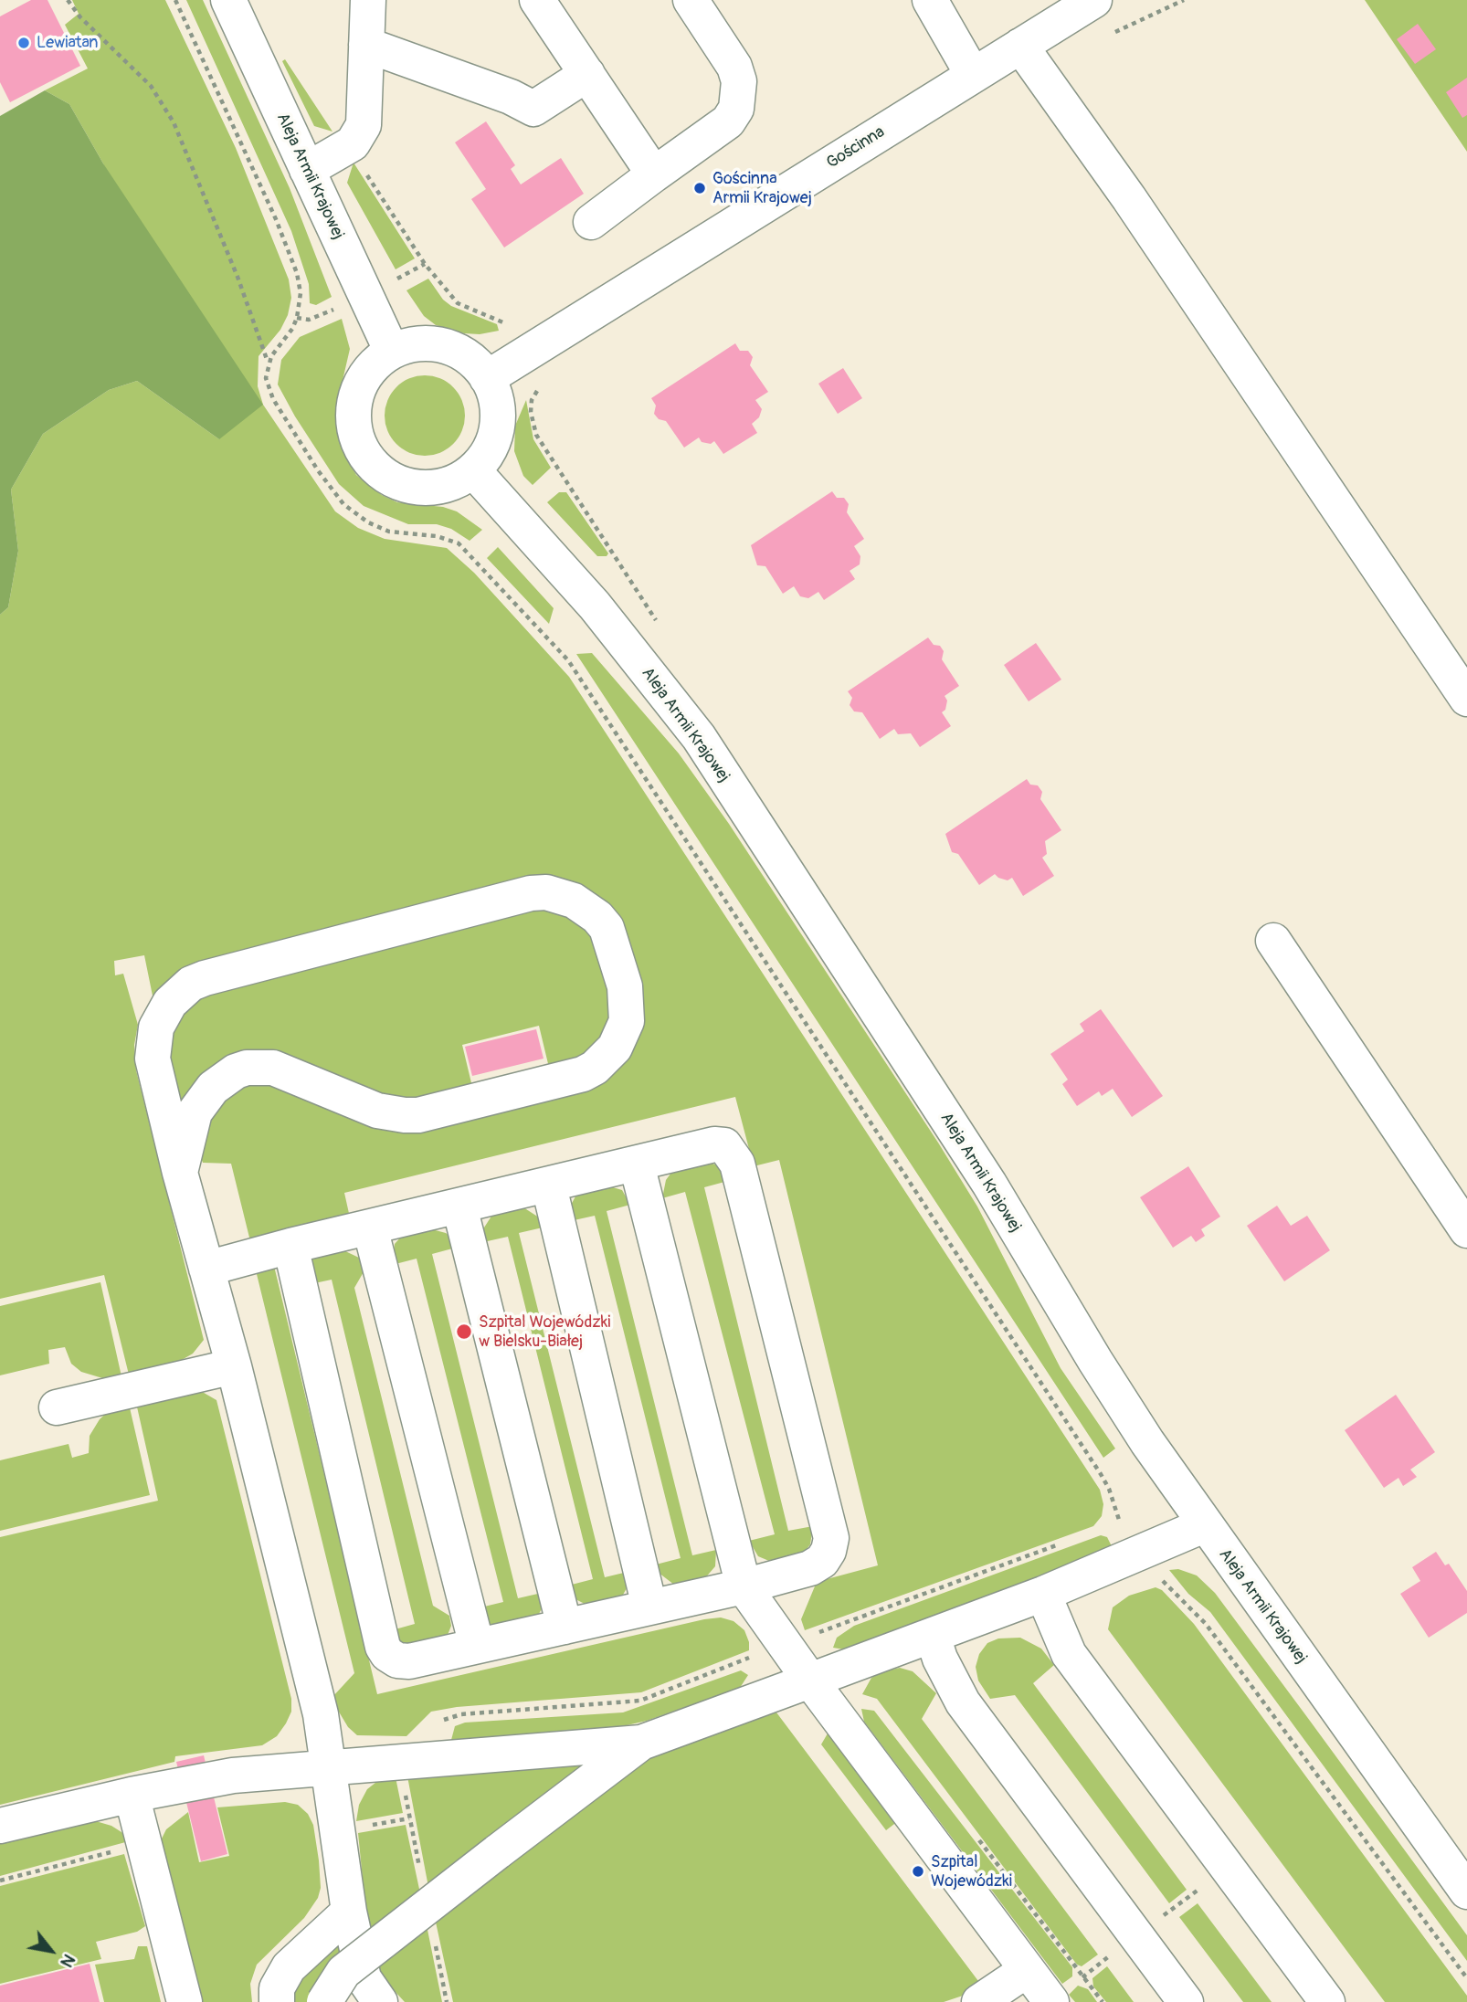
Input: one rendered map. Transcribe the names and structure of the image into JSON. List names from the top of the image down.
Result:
{
  "streets": {
    "street": ["Gościnna", "Aleja Armii Krajowej"]
  },
  "crossings": [
    ["Gościnna", "Aleja Armii Krajowej"]
  ],
  "places": [
    "Lewiatan",
    "Gościnna Armii Krajowej",
    "Szpital Wojewódzki w Bielsku-Białej",
    "Szpital Wojewódzki"
  ],
  "north": "bottom right"
}
